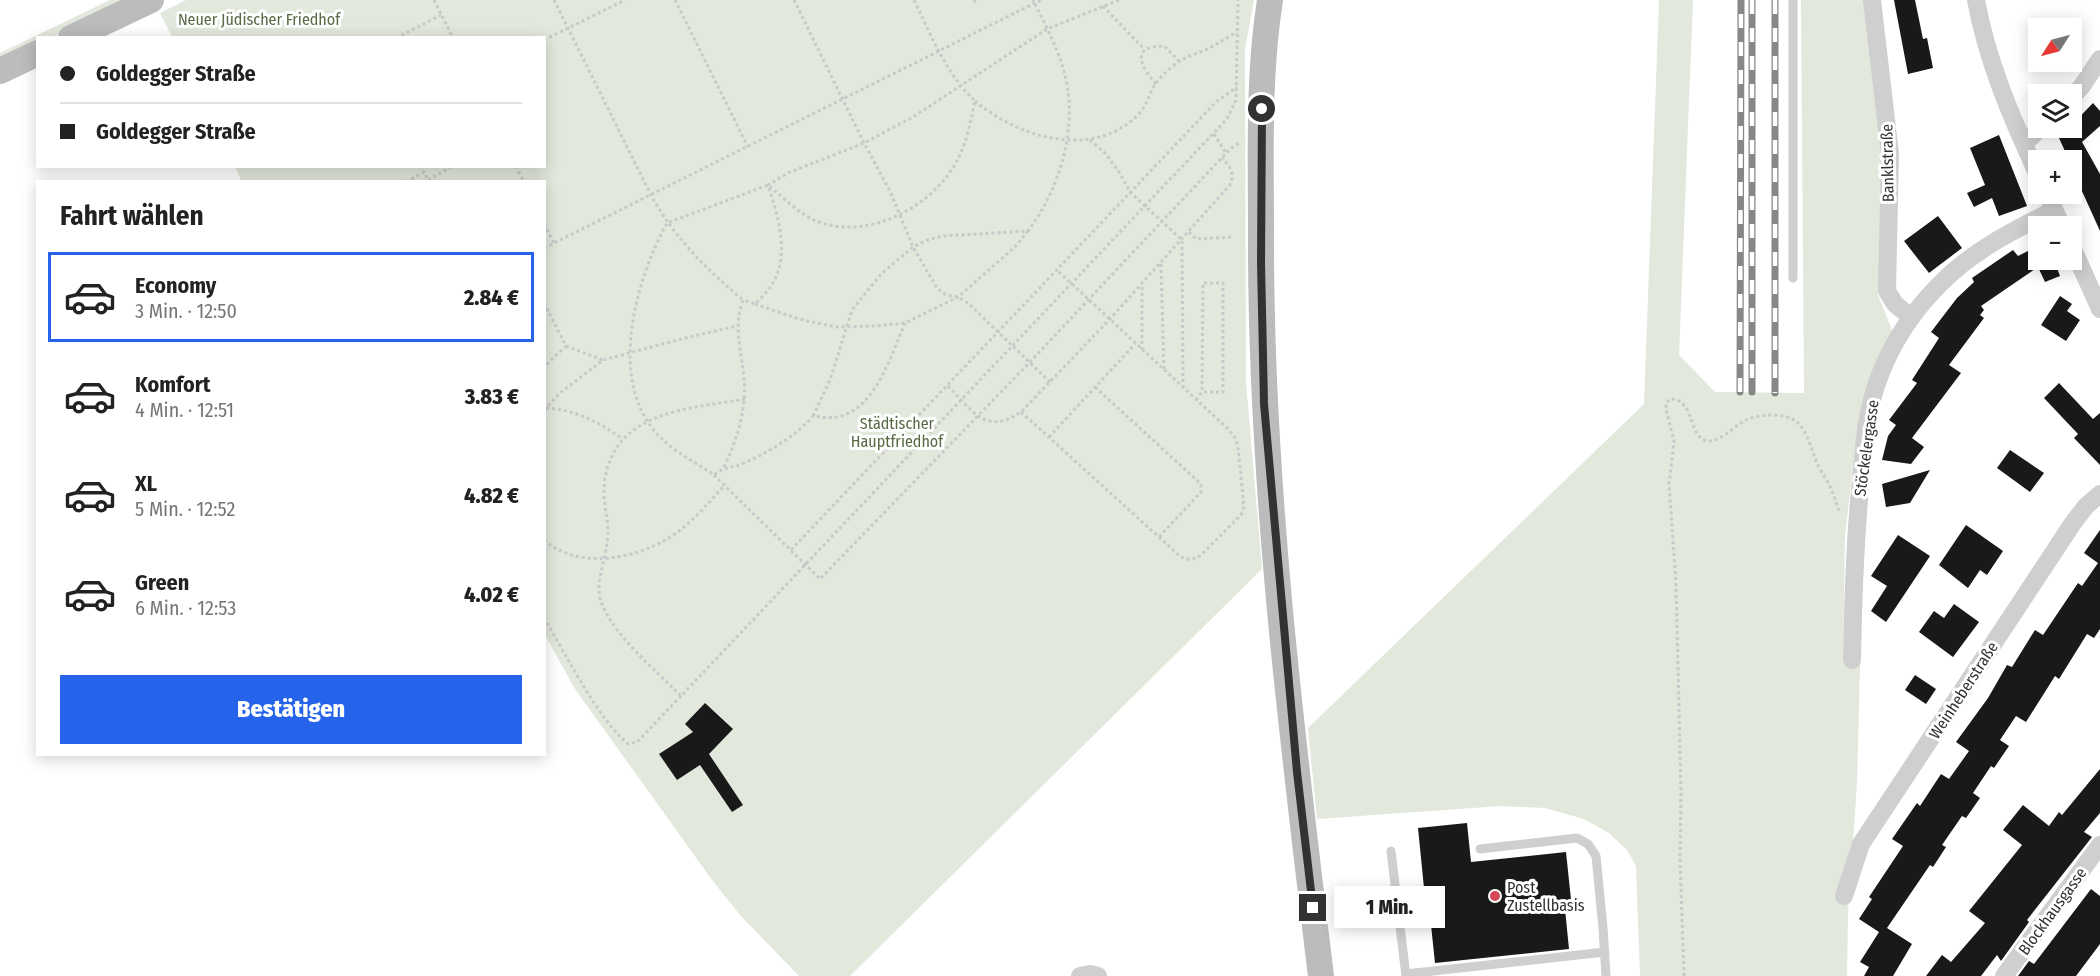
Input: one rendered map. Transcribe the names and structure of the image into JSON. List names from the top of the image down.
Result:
{
  "streets": {
    "street": [
      "Banklstraße",
      "Stöckelergasse",
      "Weinheberstraße",
      "Blockhausgasse"
    ]
  },
  "crossings": [
    ["Banklstraße", "Stöckelergasse"]
  ],
  "parks": ["Neuer Jüdischer Friedhof", "Städtischer Hauptfriedhof"],
  "places": ["Post Zustellbasis"],
  "north": "bottom left",
  "page": {
    "map_buttons": ["+", "−"],
    "banner": ["Goldegger Straße", "Goldegger Straße"],
    "heading": "Fahrt wählen",
    "list": [
      {
        "name": "Economy",
        "note": "3 Min. · 12:50",
        "value": "2.84 €"
      },
      {
        "name": "Komfort",
        "note": "4 Min. · 12:51",
        "value": "3.83 €"
      },
      {
        "name": "XL",
        "note": "5 Min. · 12:52",
        "value": "4.82 €"
      },
      {
        "name": "Green",
        "note": "6 Min. · 12:53",
        "value": "4.02 €"
      }
    ],
    "buttons": "Bestätigen",
    "bubble": "1 Min."
  }
}
